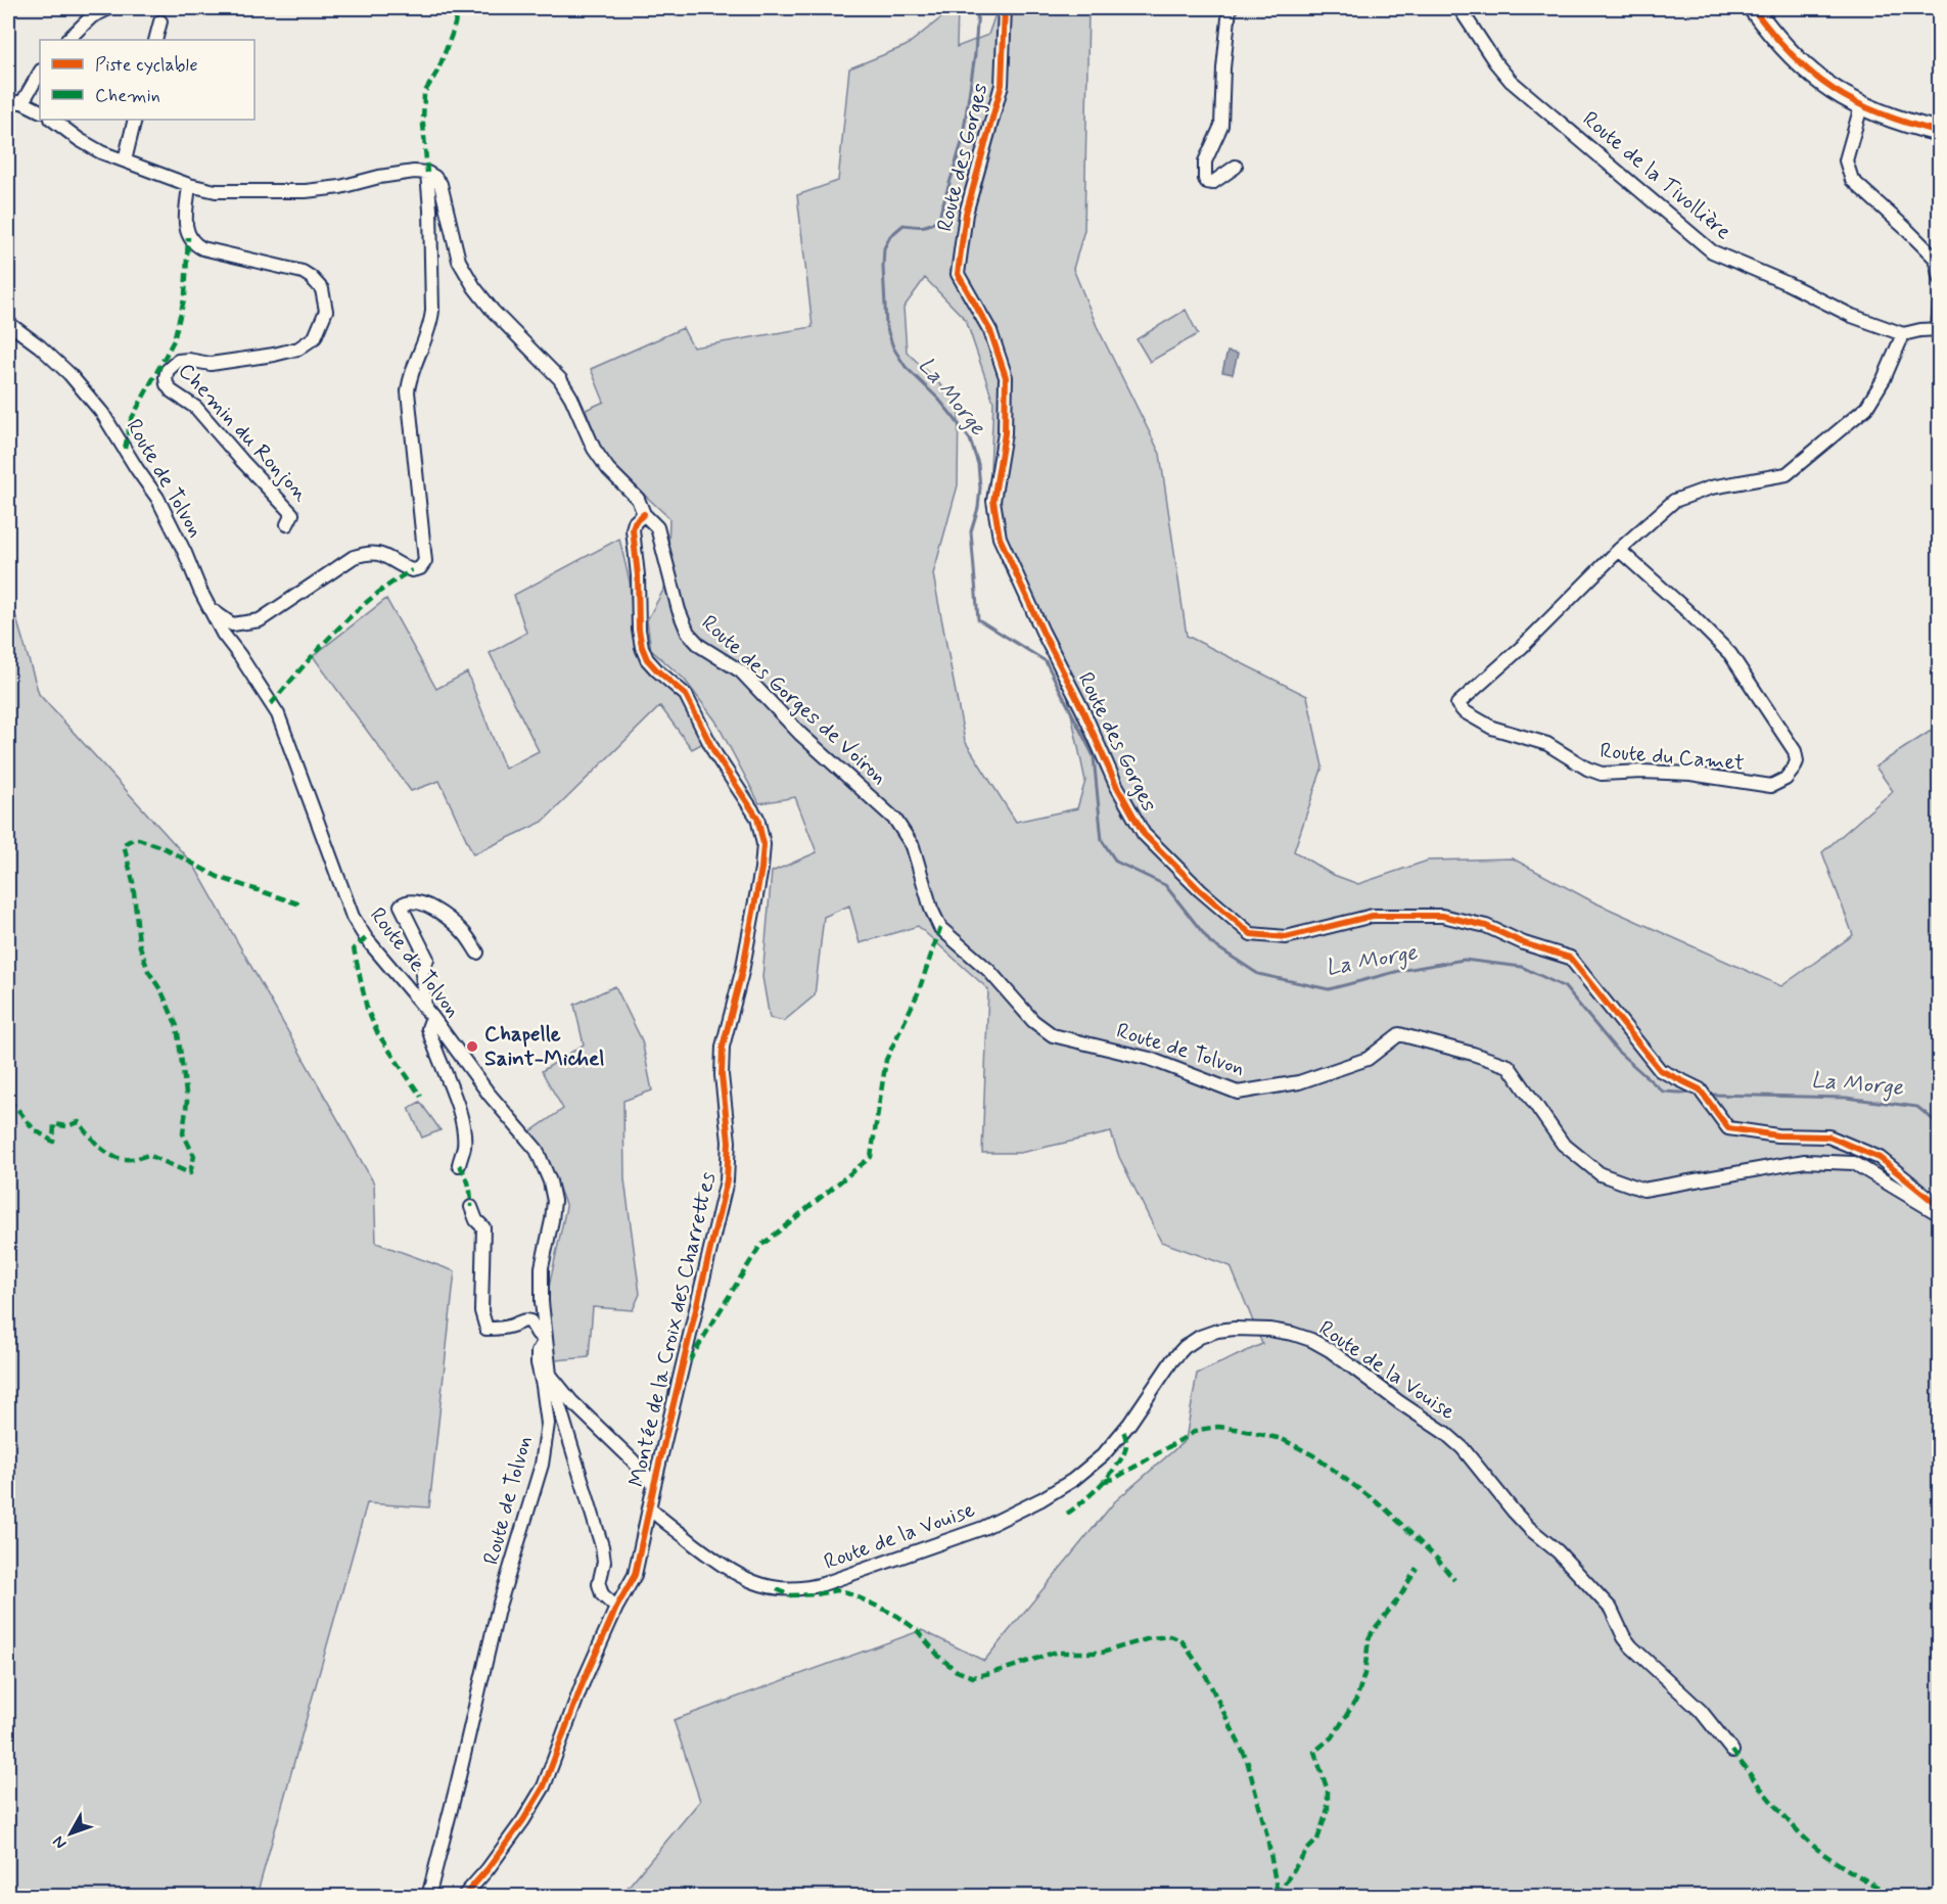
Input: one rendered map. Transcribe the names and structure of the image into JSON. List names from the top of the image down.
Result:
{
  "streets": {
    "street": [
      "Route des Gorges",
      "Route de la Tivollière",
      "Chemin du Ronjon",
      "Route de Tolvon",
      "Route des Gorges de Voiron",
      "Route du Camet",
      "Montée de la Croix des Charrettes",
      "Route de la Vouise"
    ]
  },
  "crossings": [
    ["Route de la Tivollière", "Route du Camet"],
    ["Route de Tolvon", "Route des Gorges de Voiron"],
    ["Route des Gorges de Voiron", "Montée de la Croix des Charrettes"],
    ["Montée de la Croix des Charrettes", "Route de la Vouise"]
  ],
  "water": ["La Morge"],
  "places": ["Chapelle Saint-Michel"],
  "legend": ["Piste cyclable", "Chemin"],
  "north": "bottom left"
}
